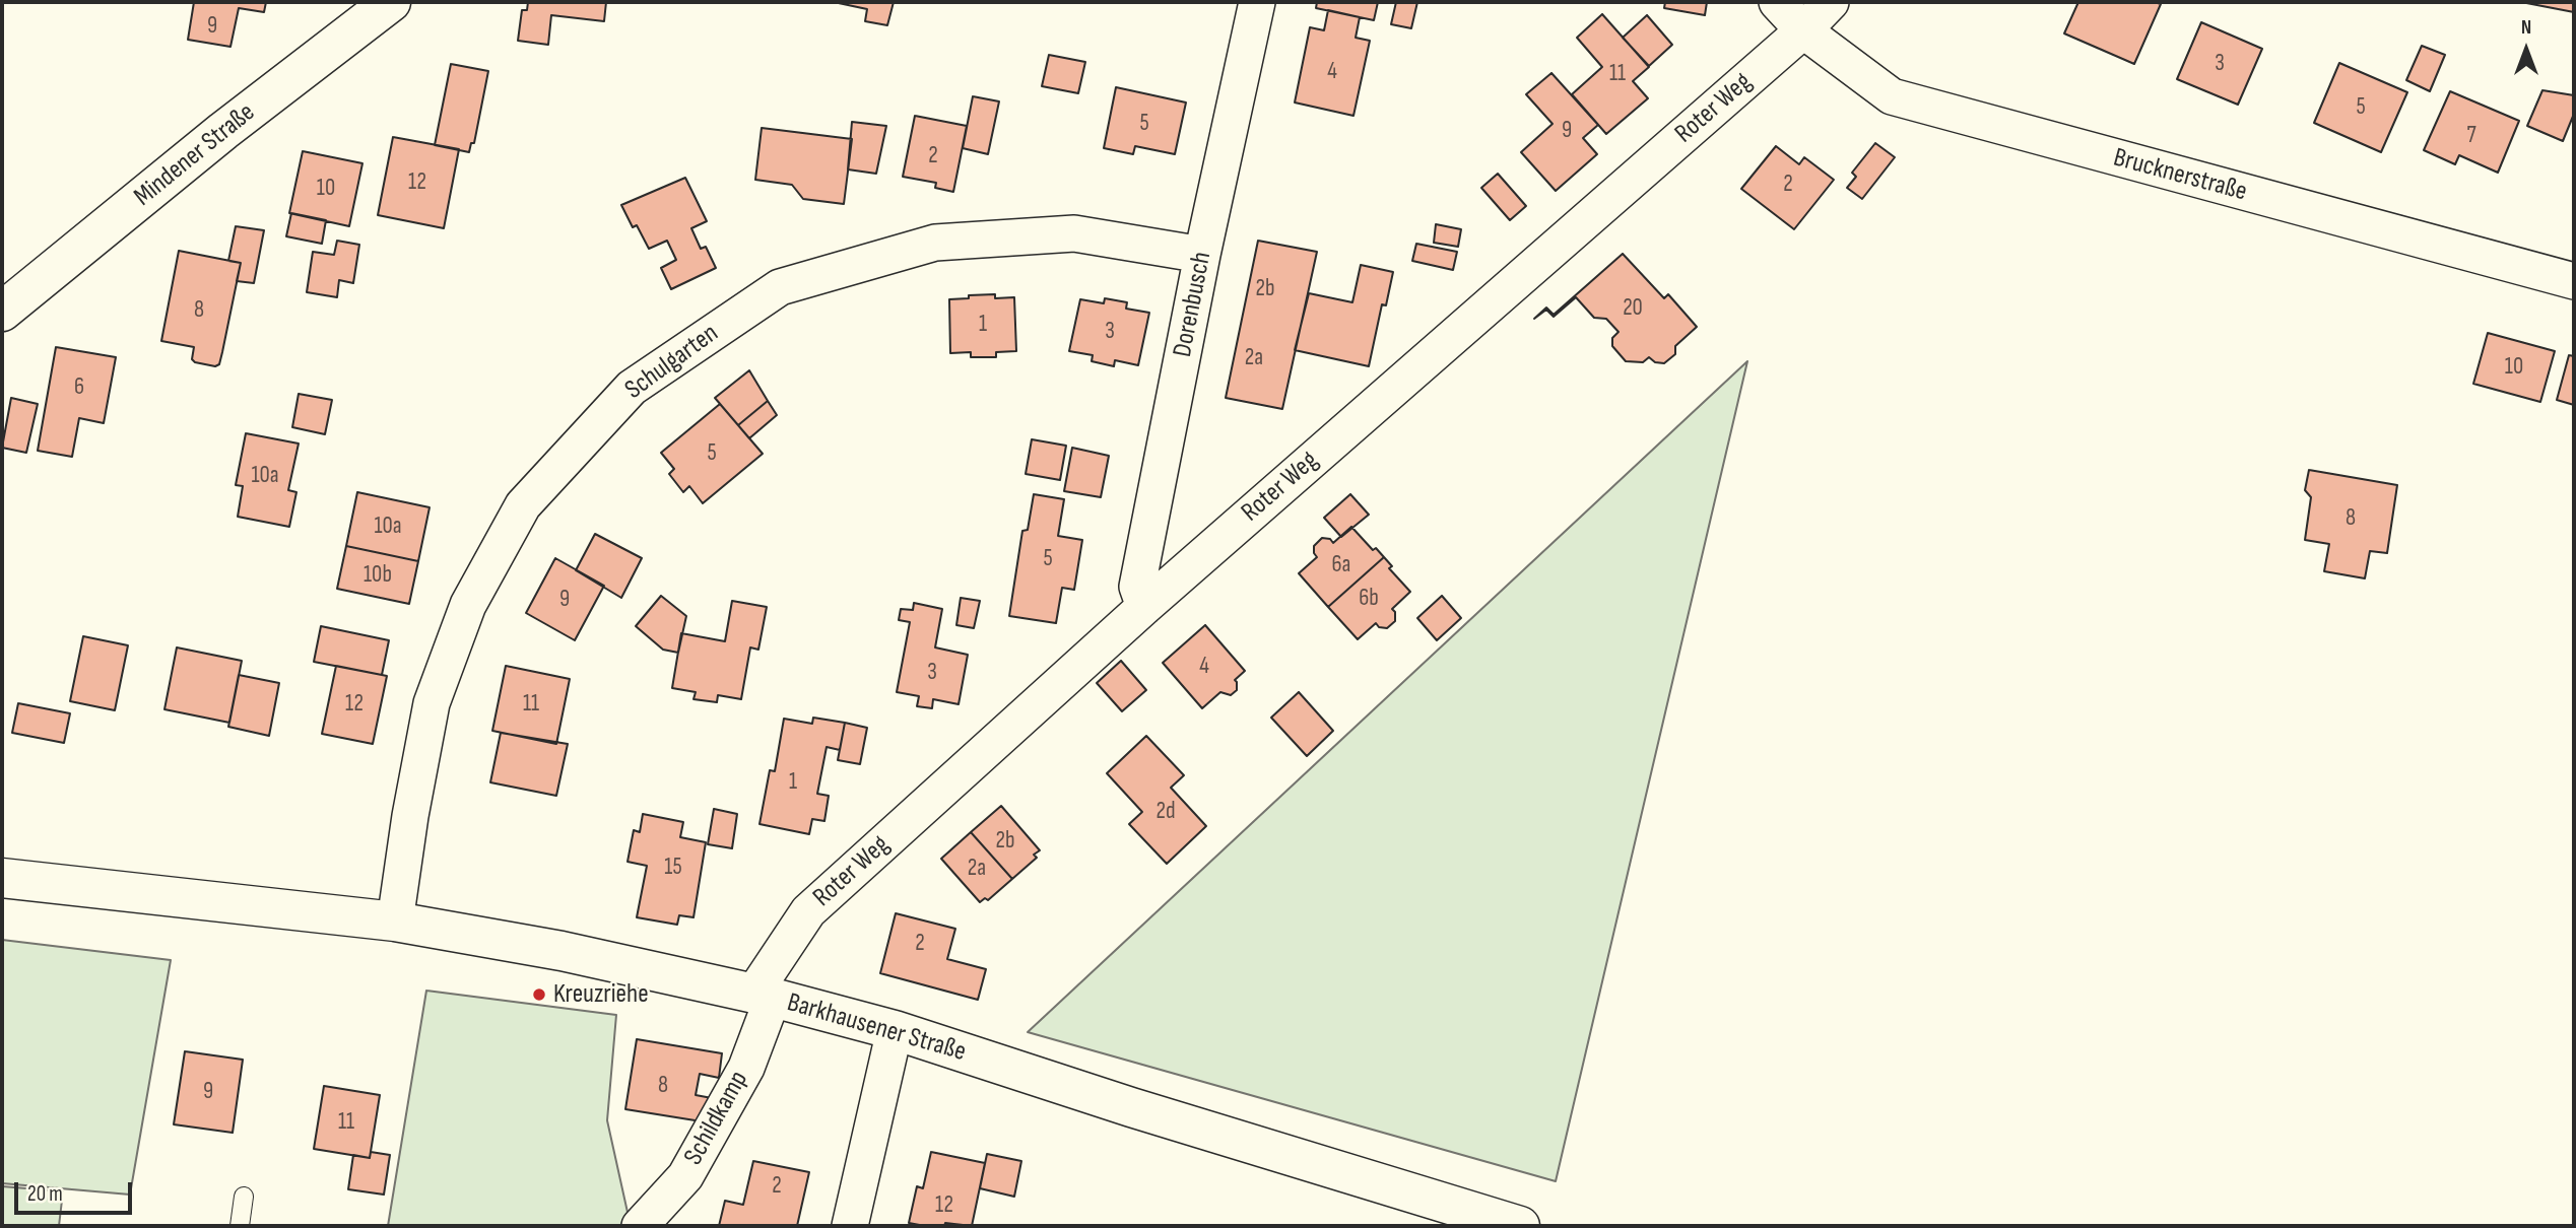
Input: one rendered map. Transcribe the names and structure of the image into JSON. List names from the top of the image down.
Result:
{
  "streets": {
    "main road": ["Mindener Straße", "Barkhausener Straße"],
    "street": [
      "Roter Weg",
      "Brucknerstraße",
      "Dorenbusch",
      "Schulgarten",
      "Schildkamp"
    ]
  },
  "crossings": [
    ["Roter Weg", "Brucknerstraße"],
    ["Roter Weg", "Dorenbusch"],
    ["Roter Weg", "Barkhausener Straße"],
    ["Roter Weg", "Schildkamp"],
    ["Dorenbusch", "Schulgarten"],
    ["Schulgarten", "Barkhausener Straße"],
    ["Barkhausener Straße", "Schildkamp"]
  ],
  "places": ["Kreuzriehe"],
  "house_numbers": [
    "9",
    "3",
    "4",
    "11",
    "5",
    "5",
    "9",
    "7",
    "2",
    "12",
    "2",
    "10",
    "2b",
    "20",
    "8",
    "1",
    "3",
    "2a",
    "10",
    "6",
    "5",
    "10a",
    "8",
    "10a",
    "5",
    "6a",
    "10b",
    "6b",
    "9",
    "4",
    "3",
    "12",
    "11",
    "1",
    "2d",
    "2b",
    "15",
    "2a",
    "2",
    "8",
    "9",
    "11",
    "2",
    "12"
  ],
  "scale_bar": "20 m",
  "north": "top"
}
